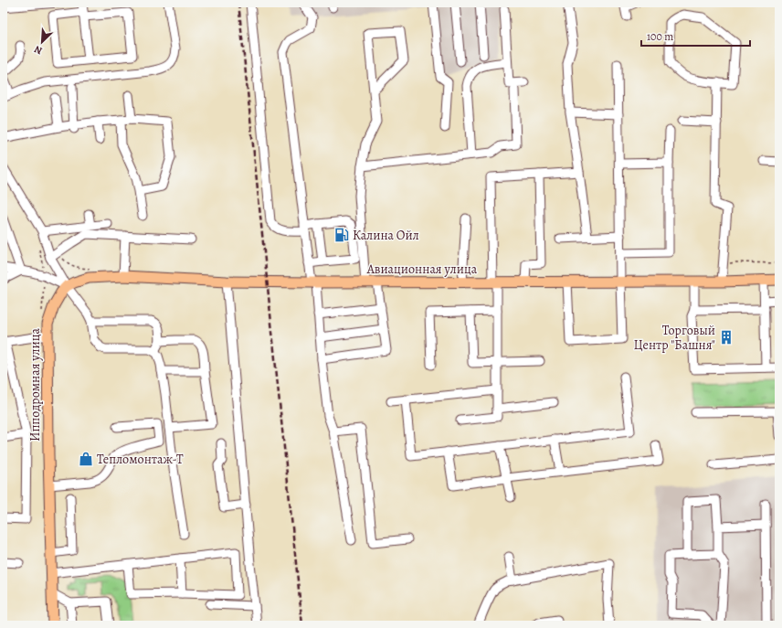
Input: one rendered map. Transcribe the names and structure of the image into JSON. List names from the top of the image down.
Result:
{
  "streets": {
    "main road": ["Авиационная улица", "Ипподромная улица"]
  },
  "crossings": [
    ["Авиационная улица", "Ипподромная улица"]
  ],
  "places": {
    "fuel station": ["Калина Ойл"],
    "building": ["Торговый Центр \"Башня\""],
    "shop": ["Тепломонтаж-Т"]
  },
  "scale_bar": "100 m",
  "north": "bottom left"
}
